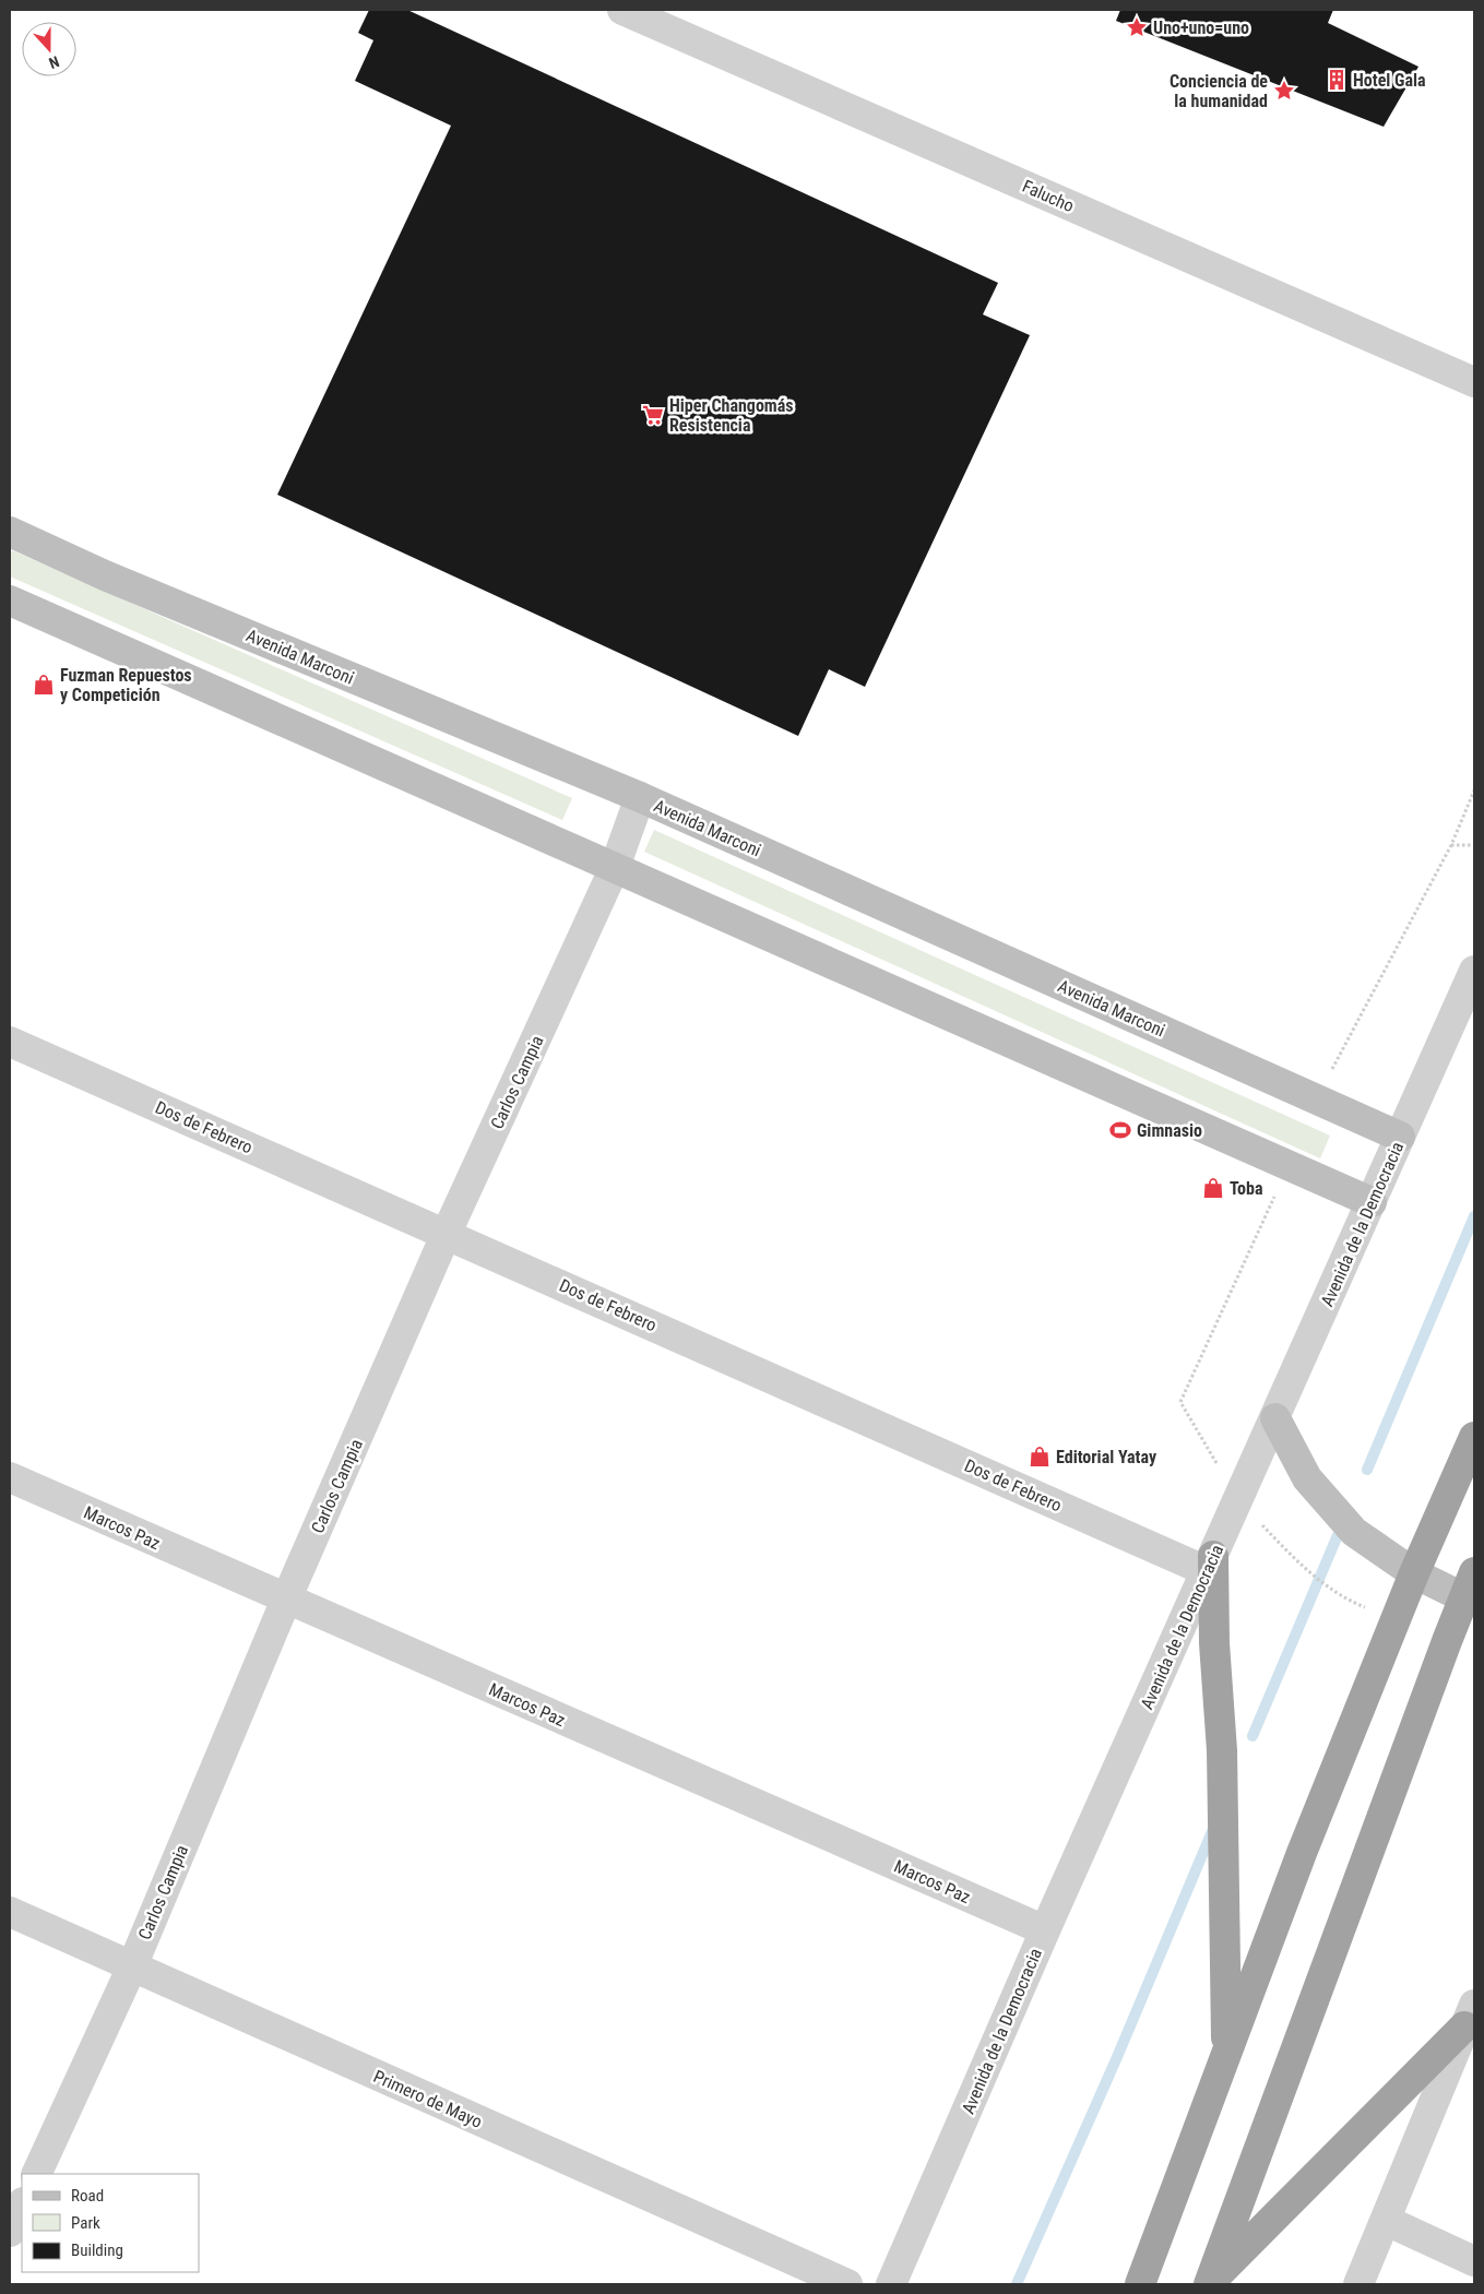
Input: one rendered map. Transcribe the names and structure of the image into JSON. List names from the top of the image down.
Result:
{
  "streets": {
    "main road": ["Avenida Marconi"],
    "street": [
      "Falucho",
      "Carlos Campia",
      "Dos de Febrero",
      "Avenida de la Democracia",
      "Marcos Paz",
      "Primero de Mayo"
    ]
  },
  "crossings": [
    ["Avenida Marconi", "Carlos Campia"],
    ["Avenida Marconi", "Avenida de la Democracia"],
    ["Carlos Campia", "Dos de Febrero"],
    ["Carlos Campia", "Marcos Paz"],
    ["Carlos Campia", "Primero de Mayo"],
    ["Dos de Febrero", "Avenida de la Democracia"],
    ["Avenida de la Democracia", "Marcos Paz"]
  ],
  "places": {
    "place": ["Uno+uno=uno", "Conciencia de la humanidad"],
    "building": ["Hotel Gala"],
    "supermarket": ["Hiper Changomás Resistencia"],
    "shop": ["Fuzman Repuestos y Competición", "Toba", "Editorial Yatay"],
    "sports": ["Gimnasio"]
  },
  "legend": ["Road", "Park", "Building"],
  "north": "bottom"
}
